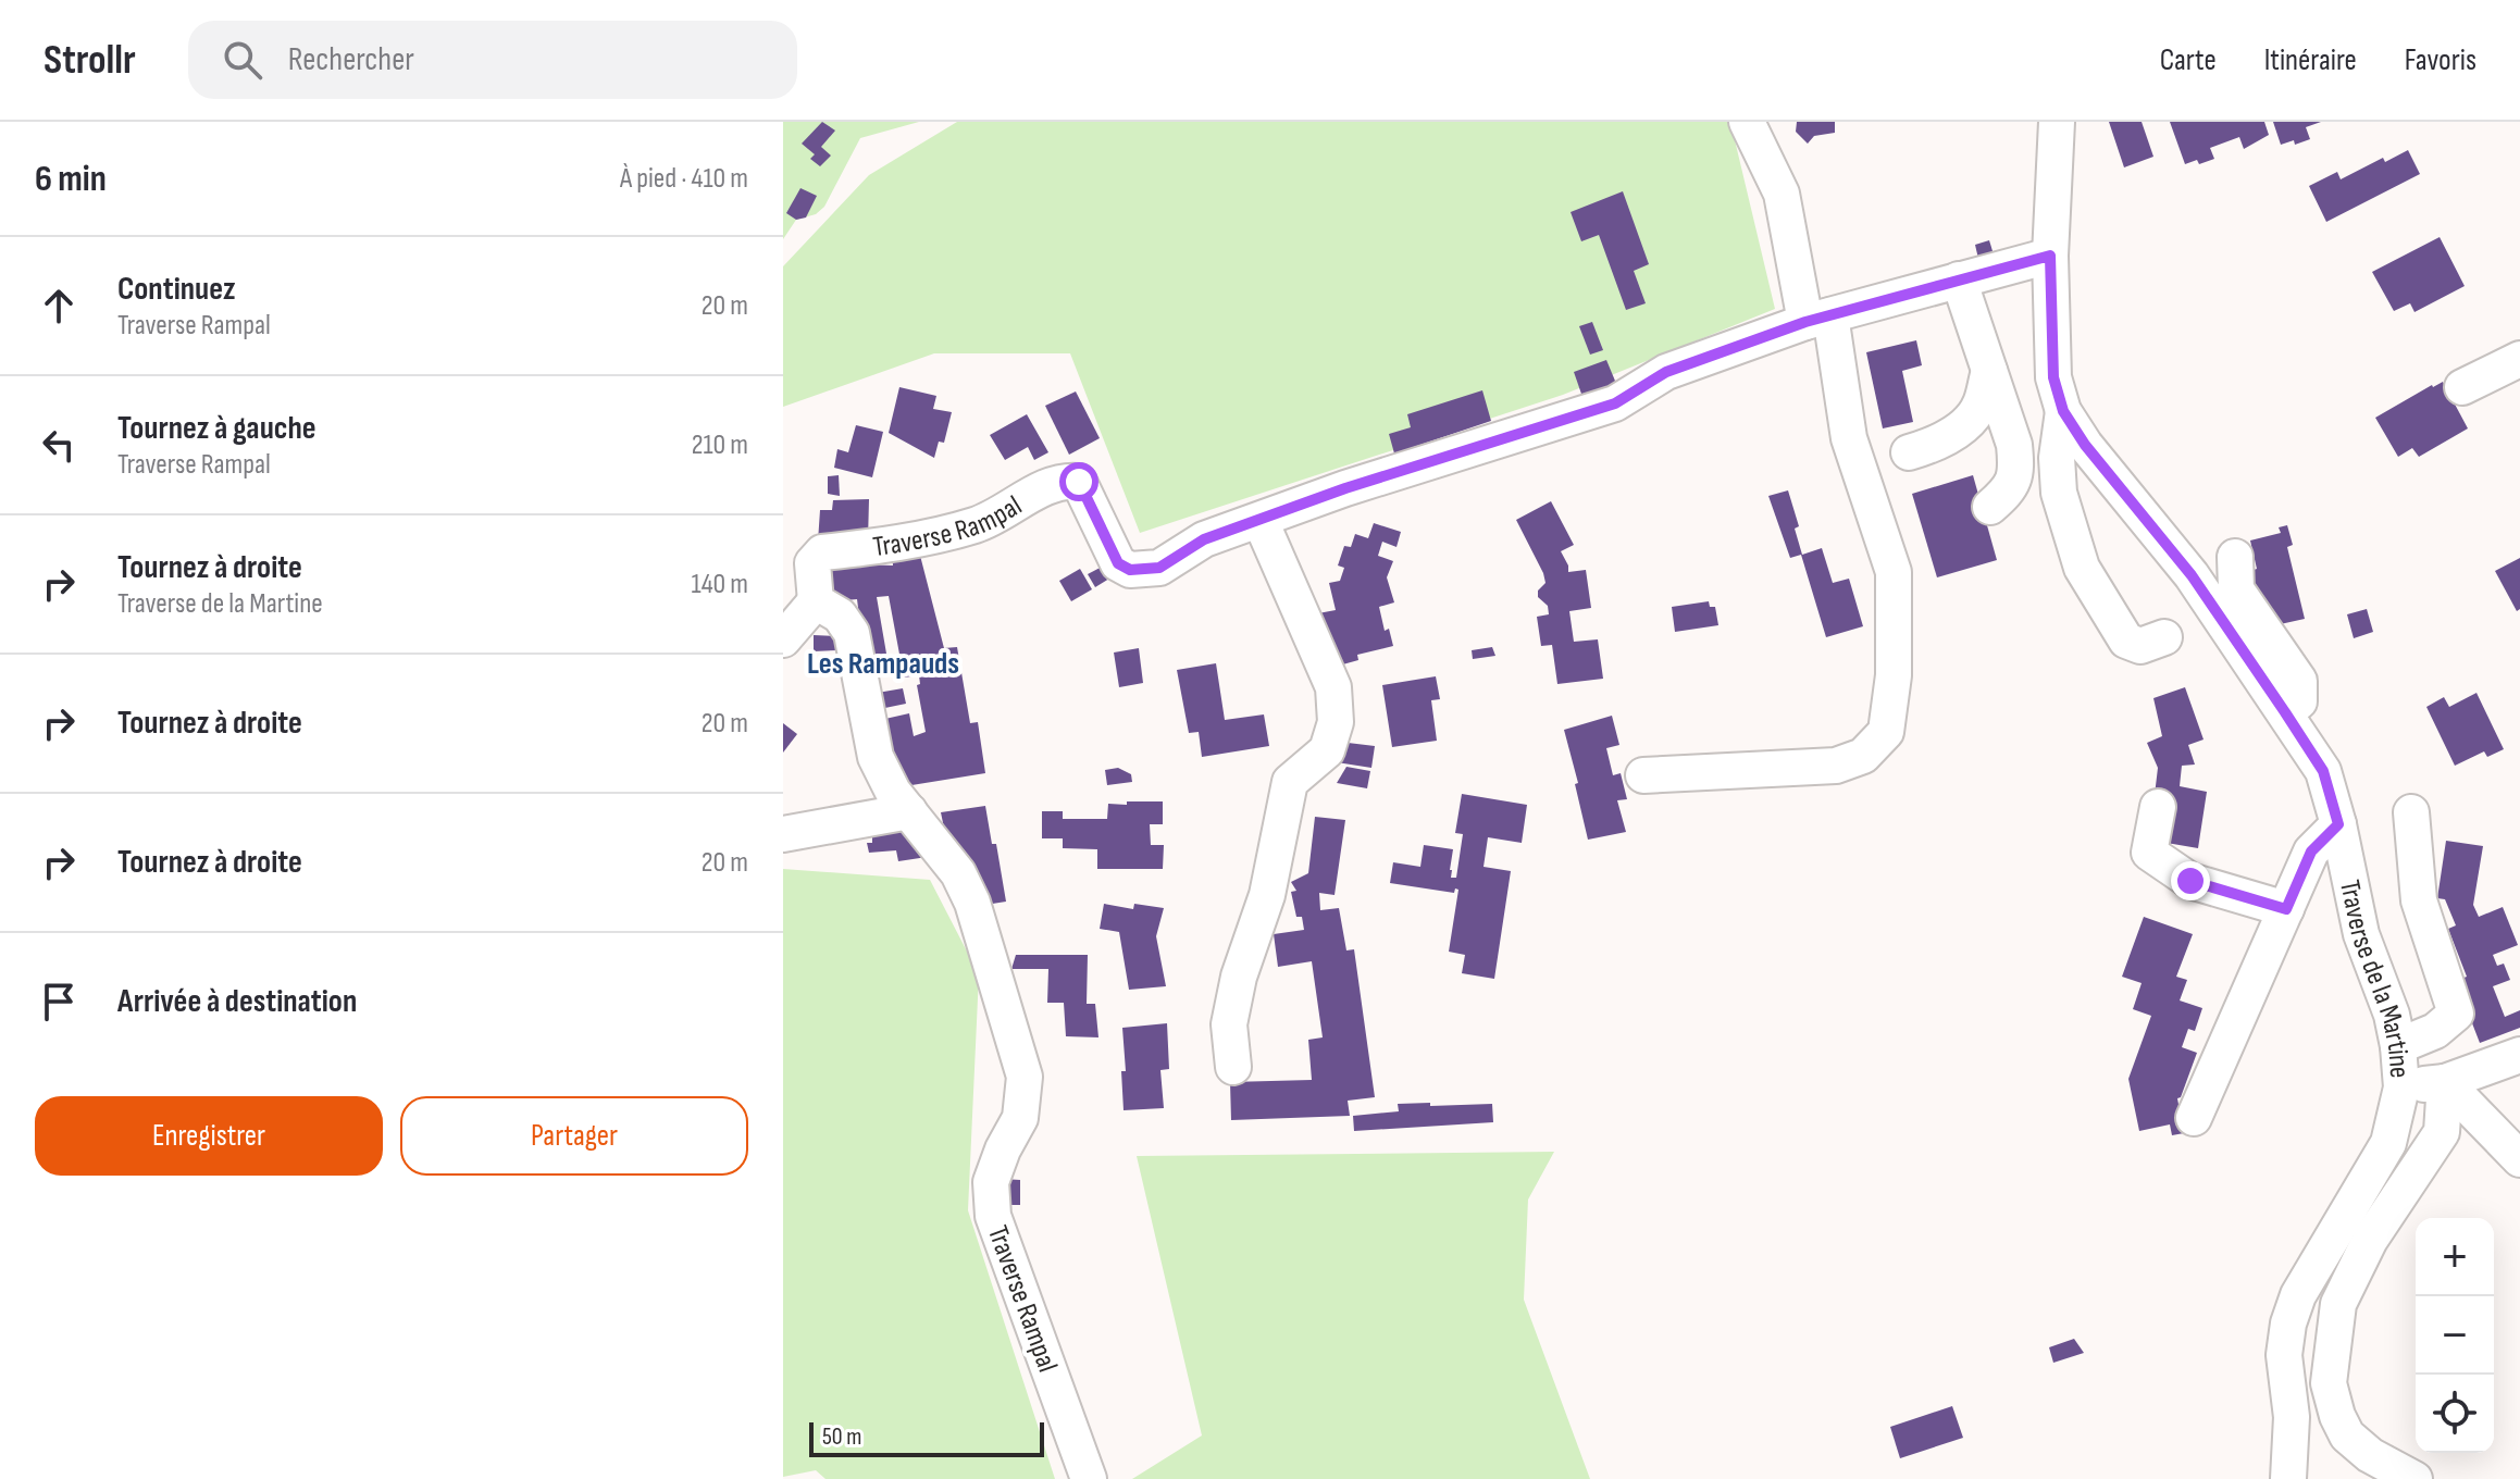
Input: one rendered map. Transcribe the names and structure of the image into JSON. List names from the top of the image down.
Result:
{
  "streets": {
    "street": ["Traverse Rampal", "Traverse de la Martine"]
  },
  "crossings": [
    ["Traverse Rampal", "Traverse de la Martine"]
  ],
  "districts": ["Les Rampauds"],
  "scale_bar": "50 m",
  "page": {
    "header": "Strollr",
    "search": "Rechercher",
    "nav": ["Carte", "Itinéraire", "Favoris"],
    "heading": ["6 min", "À pied · 410 m"],
    "list": [
      ["Continuez", "Traverse Rampal", "20 m"],
      ["Tournez à gauche", "Traverse Rampal", "210 m"],
      ["Tournez à droite", "Traverse de la Martine", "140 m"],
      ["Tournez à droite", "20 m"],
      ["Tournez à droite", "20 m"],
      "Arrivée à destination"
    ],
    "buttons": ["Enregistrer", "Partager"],
    "map_buttons": ["+", "−"],
    "scale": "50 m"
  }
}
